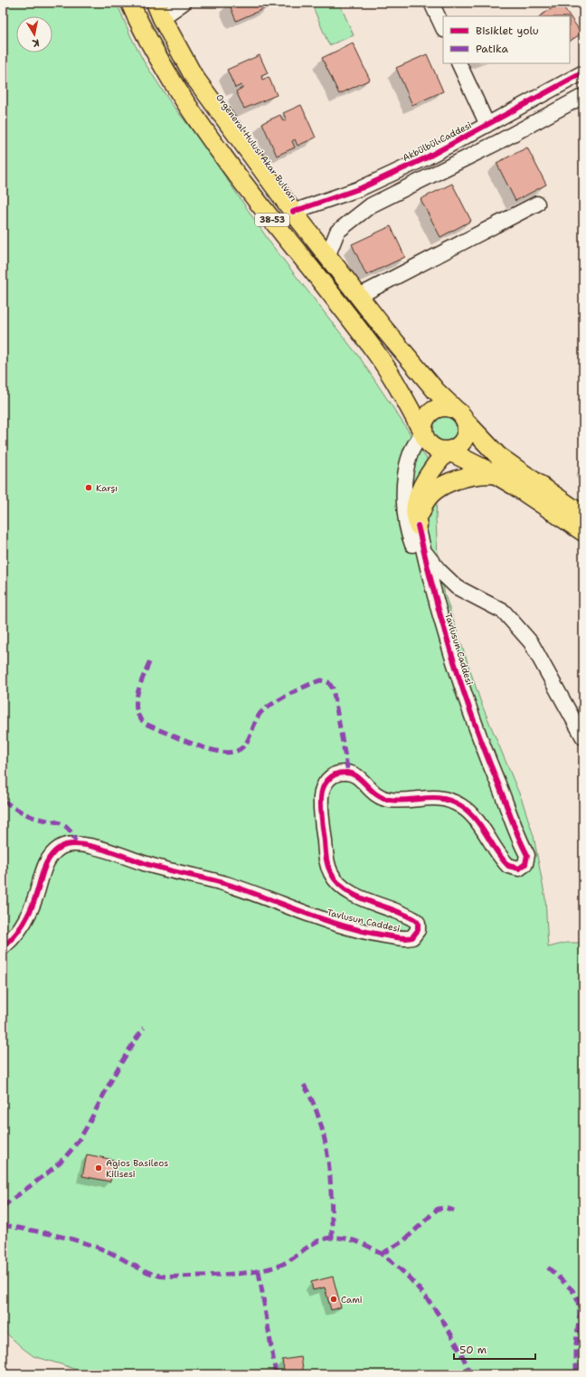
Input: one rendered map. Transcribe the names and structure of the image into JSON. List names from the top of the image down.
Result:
{
  "streets": {
    "main road": ["Orgeneral Hulusi Akar Bulvarı", "38-53"],
    "street": ["Akbülbül Caddesi", "Tavlusun Caddesi"]
  },
  "crossings": [
    ["Akbülbül Caddesi", "Orgeneral Hulusi Akar Bulvarı"],
    ["Orgeneral Hulusi Akar Bulvarı", "38-53"],
    ["Orgeneral Hulusi Akar Bulvarı", "Tavlusun Caddesi"],
    ["38-53", "Tavlusun Caddesi"]
  ],
  "places": ["Karşı", "Agios Basileos Kilisesi", "Cami"],
  "legend": ["Bisiklet yolu", "Patika"],
  "scale_bar": "50 m",
  "north": "bottom"
}
